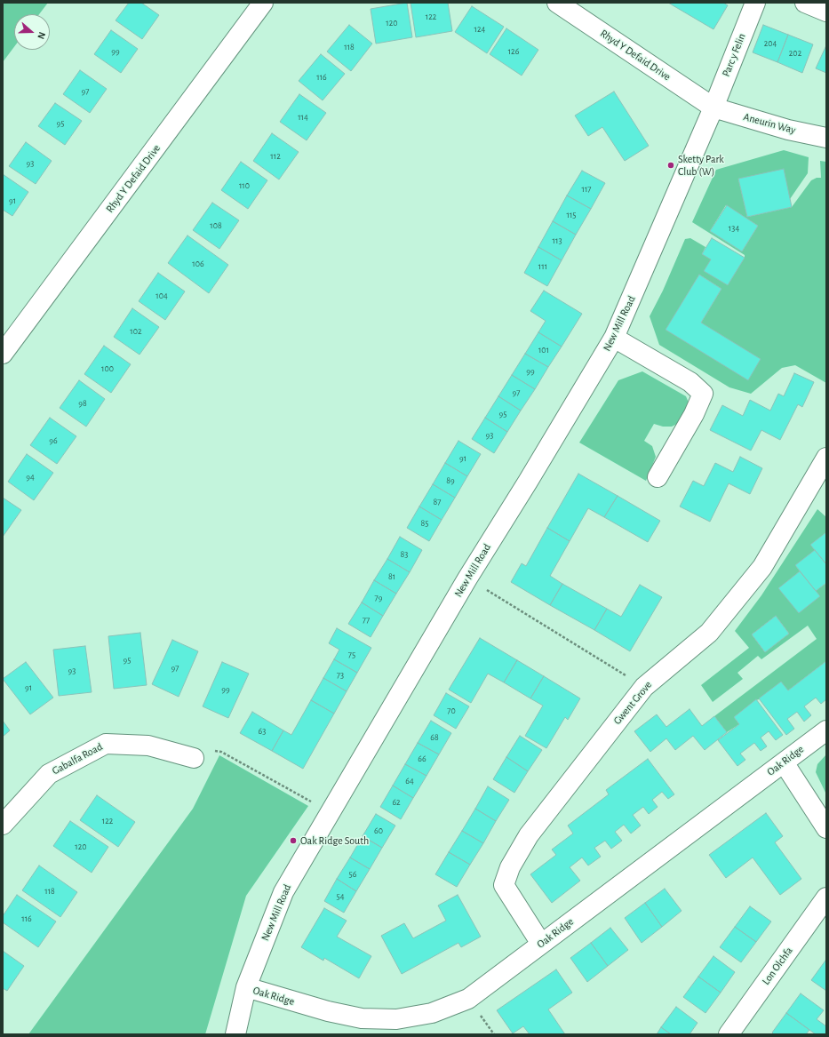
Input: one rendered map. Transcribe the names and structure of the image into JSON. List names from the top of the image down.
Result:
{
  "streets": {
    "street": [
      "Rhyd Y Defaid Drive",
      "Parc y Felin",
      "Aneurin Way",
      "New Mill Road",
      "Gwent Grove",
      "Gabalfa Road",
      "Oak Ridge",
      "Lon Olchfa"
    ]
  },
  "crossings": [
    ["Rhyd Y Defaid Drive", "Parc y Felin"],
    ["Rhyd Y Defaid Drive", "Aneurin Way"],
    ["Rhyd Y Defaid Drive", "New Mill Road"],
    ["Parc y Felin", "Aneurin Way"],
    ["Parc y Felin", "New Mill Road"],
    ["Aneurin Way", "New Mill Road"],
    ["New Mill Road", "Oak Ridge"],
    ["Gwent Grove", "Oak Ridge"]
  ],
  "places": ["Sketty Park Club (W)", "Oak Ridge South"],
  "house_numbers": [
    "122",
    "120",
    "124",
    "204",
    "118",
    "99",
    "126",
    "202",
    "116",
    "97",
    "114",
    "95",
    "112",
    "93",
    "110",
    "117",
    "91",
    "115",
    "108",
    "134",
    "113",
    "106",
    "111",
    "104",
    "102",
    "101",
    "100",
    "99",
    "97",
    "98",
    "95",
    "93",
    "96",
    "91",
    "94",
    "89",
    "87",
    "85",
    "83",
    "81",
    "79",
    "77",
    "75",
    "95",
    "97",
    "93",
    "73",
    "91",
    "99",
    "70",
    "63",
    "68",
    "66",
    "64",
    "62",
    "122",
    "60",
    "120",
    "56",
    "118",
    "54",
    "116"
  ],
  "north": "right"
}
